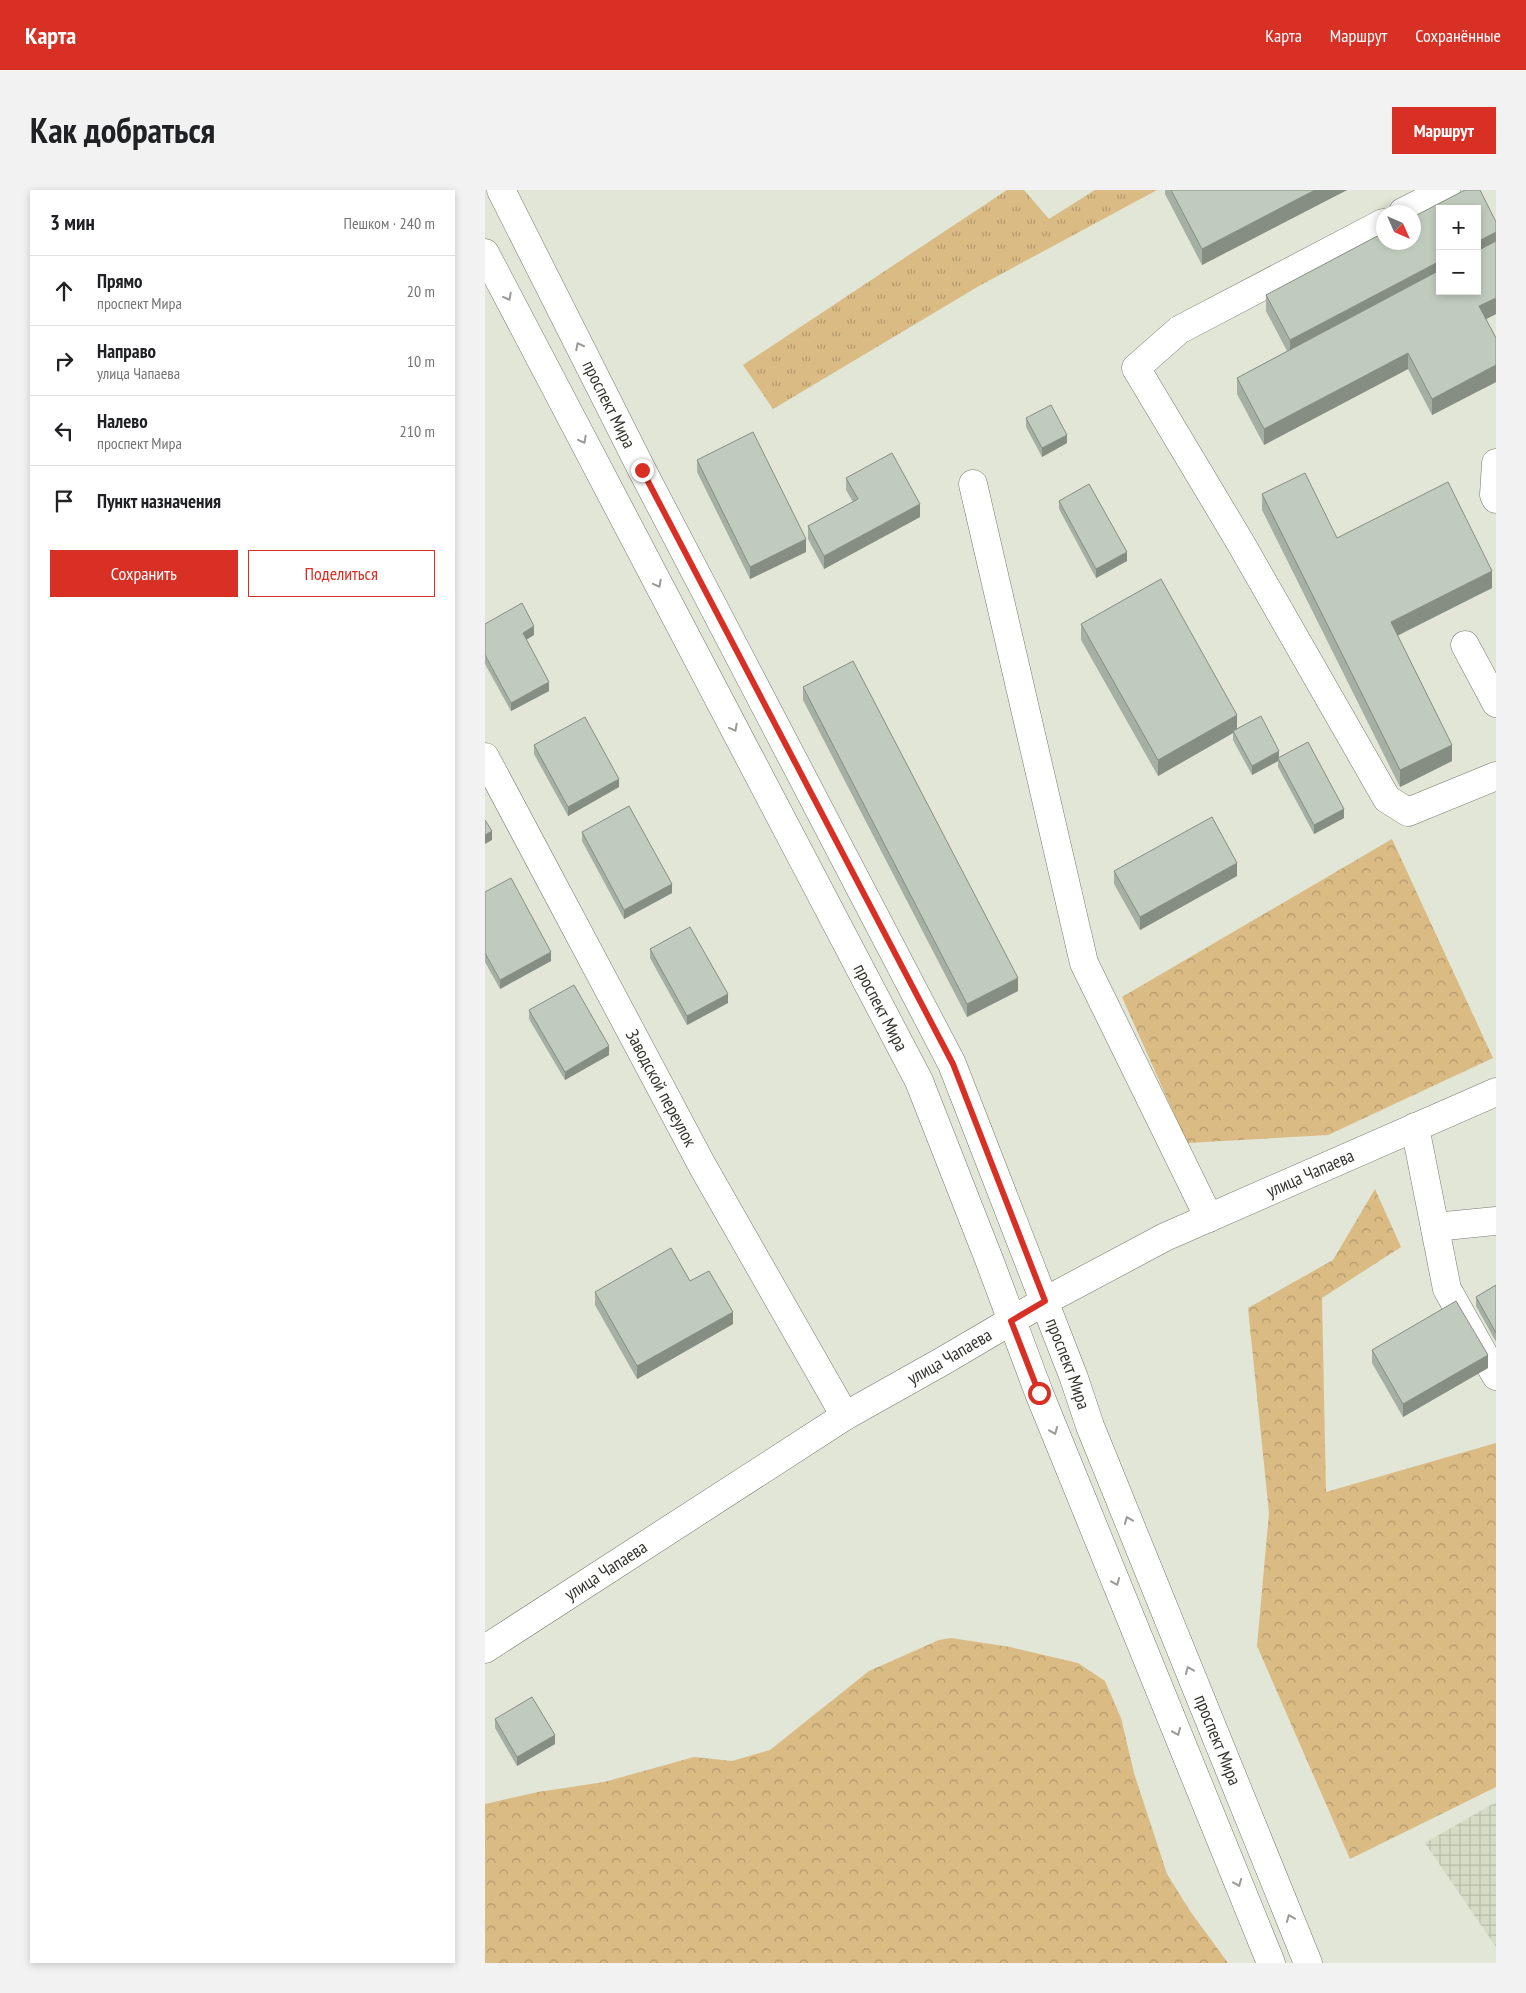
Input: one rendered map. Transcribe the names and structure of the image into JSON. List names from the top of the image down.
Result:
{
  "streets": {
    "main road": ["проспект Мира", "Заводской переулок", "улица Чапаева"]
  },
  "crossings": [
    ["проспект Мира", "улица Чапаева"],
    ["Заводской переулок", "улица Чапаева"]
  ],
  "north": "bottom right",
  "page": {
    "header": "Карта",
    "nav": ["Карта", "Маршрут", "Сохранённые"],
    "title": "Как добраться",
    "buttons": [
      "Маршрут",
      ["Сохранить", "Поделиться"]
    ],
    "heading": ["3 мин", "Пешком · 240 m"],
    "map_buttons": ["+", "−"],
    "list": [
      ["Прямо", "проспект Мира", "20 m"],
      ["Направо", "улица Чапаева", "10 m"],
      ["Налево", "проспект Мира", "210 m"],
      "Пункт назначения"
    ]
  }
}
